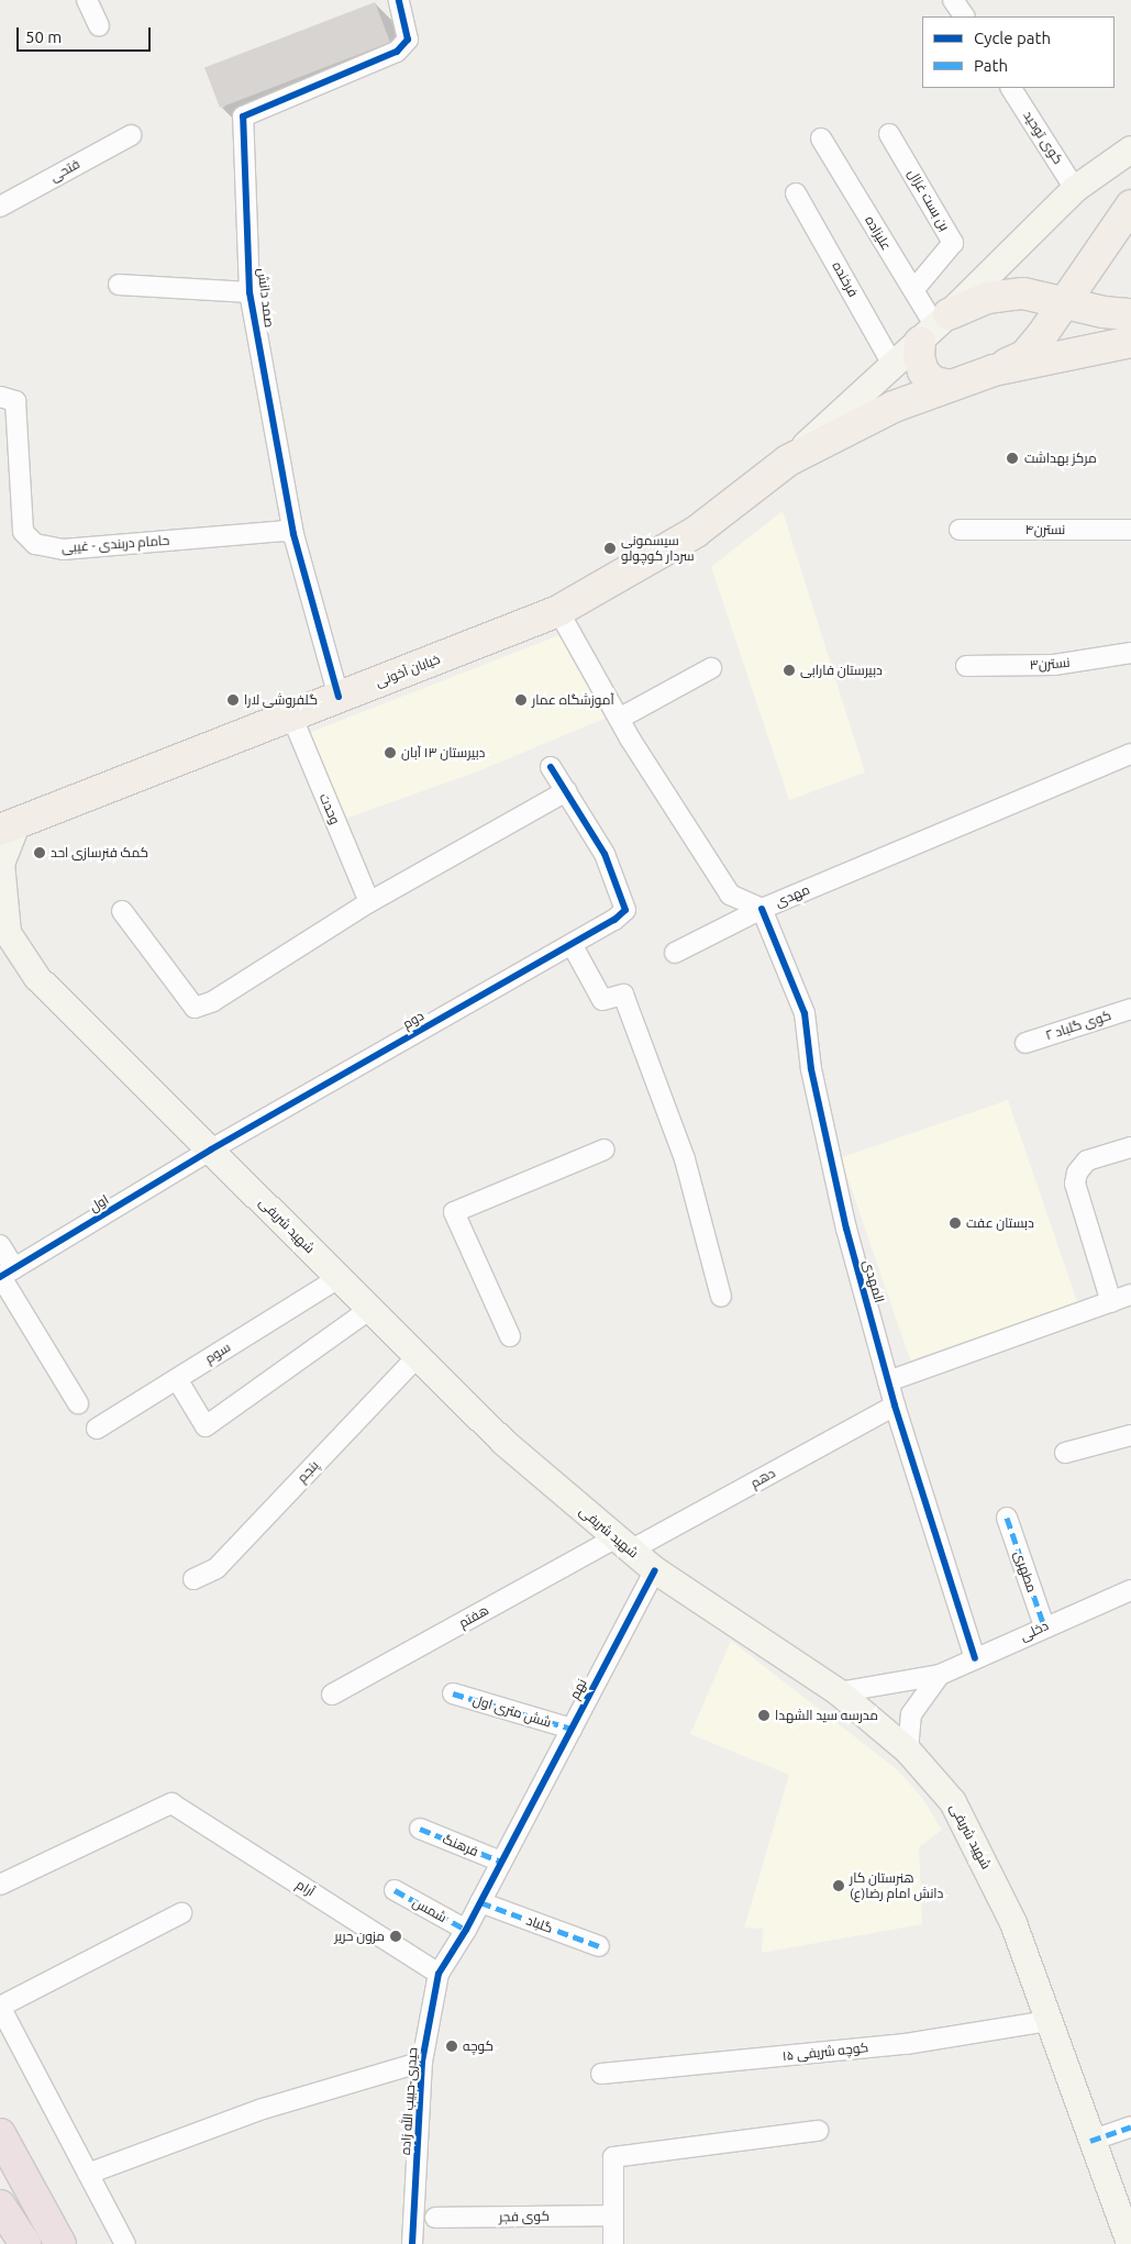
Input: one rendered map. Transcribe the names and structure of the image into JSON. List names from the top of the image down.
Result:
{
  "streets": {
    "main road": ["خیابان آخونی", "شهید شریفی"],
    "street": [
      "کوی توحید",
      "فتحی",
      "بن بست غزال",
      "علیزاده",
      "فرخنده",
      "صمد دانش",
      "نسترن۴",
      "حامام دربندی - غیبی",
      "نسترن۳",
      "وحدت",
      "مهدی",
      "دوم",
      "کوی گلباد ۲",
      "اول",
      "المهدی",
      "سوم",
      "پنجم",
      "دهم",
      "مطهری",
      "هفتم",
      "دخلی",
      "نهم",
      "شش متری اول",
      "فرهنگ",
      "آرام",
      "شمس",
      "گلباد",
      "کوچه شریفی ۱۵",
      "حیدری-حبیب الله زاده",
      "کوی فجر"
    ]
  },
  "crossings": [
    ["بن بست غزال", "علیزاده"],
    ["صمد دانش", "حامام دربندی - غیبی"],
    ["صمد دانش", "خیابان آخونی"],
    ["خیابان آخونی", "وحدت"],
    ["خیابان آخونی", "مهدی"],
    ["مهدی", "المهدی"],
    ["دوم", "اول"],
    ["دوم", "شهید شریفی"],
    ["اول", "شهید شریفی"],
    ["شهید شریفی", "سوم"],
    ["شهید شریفی", "پنجم"],
    ["شهید شریفی", "دهم"],
    ["شهید شریفی", "هفتم"],
    ["شهید شریفی", "دخلی"],
    ["شهید شریفی", "نهم"],
    ["شهید شریفی", "کوچه شریفی ۱۵"],
    ["المهدی", "دهم"],
    ["المهدی", "دخلی"],
    ["دهم", "هفتم"],
    ["مطهری", "دخلی"],
    ["نهم", "شش متری اول"],
    ["نهم", "حیدری-حبیب الله زاده"],
    ["فرهنگ", "حیدری-حبیب الله زاده"],
    ["آرام", "حیدری-حبیب الله زاده"],
    ["شمس", "حیدری-حبیب الله زاده"],
    ["گلباد", "حیدری-حبیب الله زاده"]
  ],
  "places": [
    "مرکز بهداشت",
    "سیسمونی سردار کوچولو",
    "دبیرستان فارابی",
    "گلفروشی لارا",
    "آموزشگاه عمار",
    "دبیرستان ۱۳ آبان",
    "کمک فنرسازی احد",
    "دبستان عفت",
    "مدرسه سید الشهدا",
    "هنرستان کار دانش امام رضا(ع)",
    "مزون حریر",
    "کوچه"
  ],
  "legend": ["Cycle path", "Path"],
  "scale_bar": "50 m"
}
